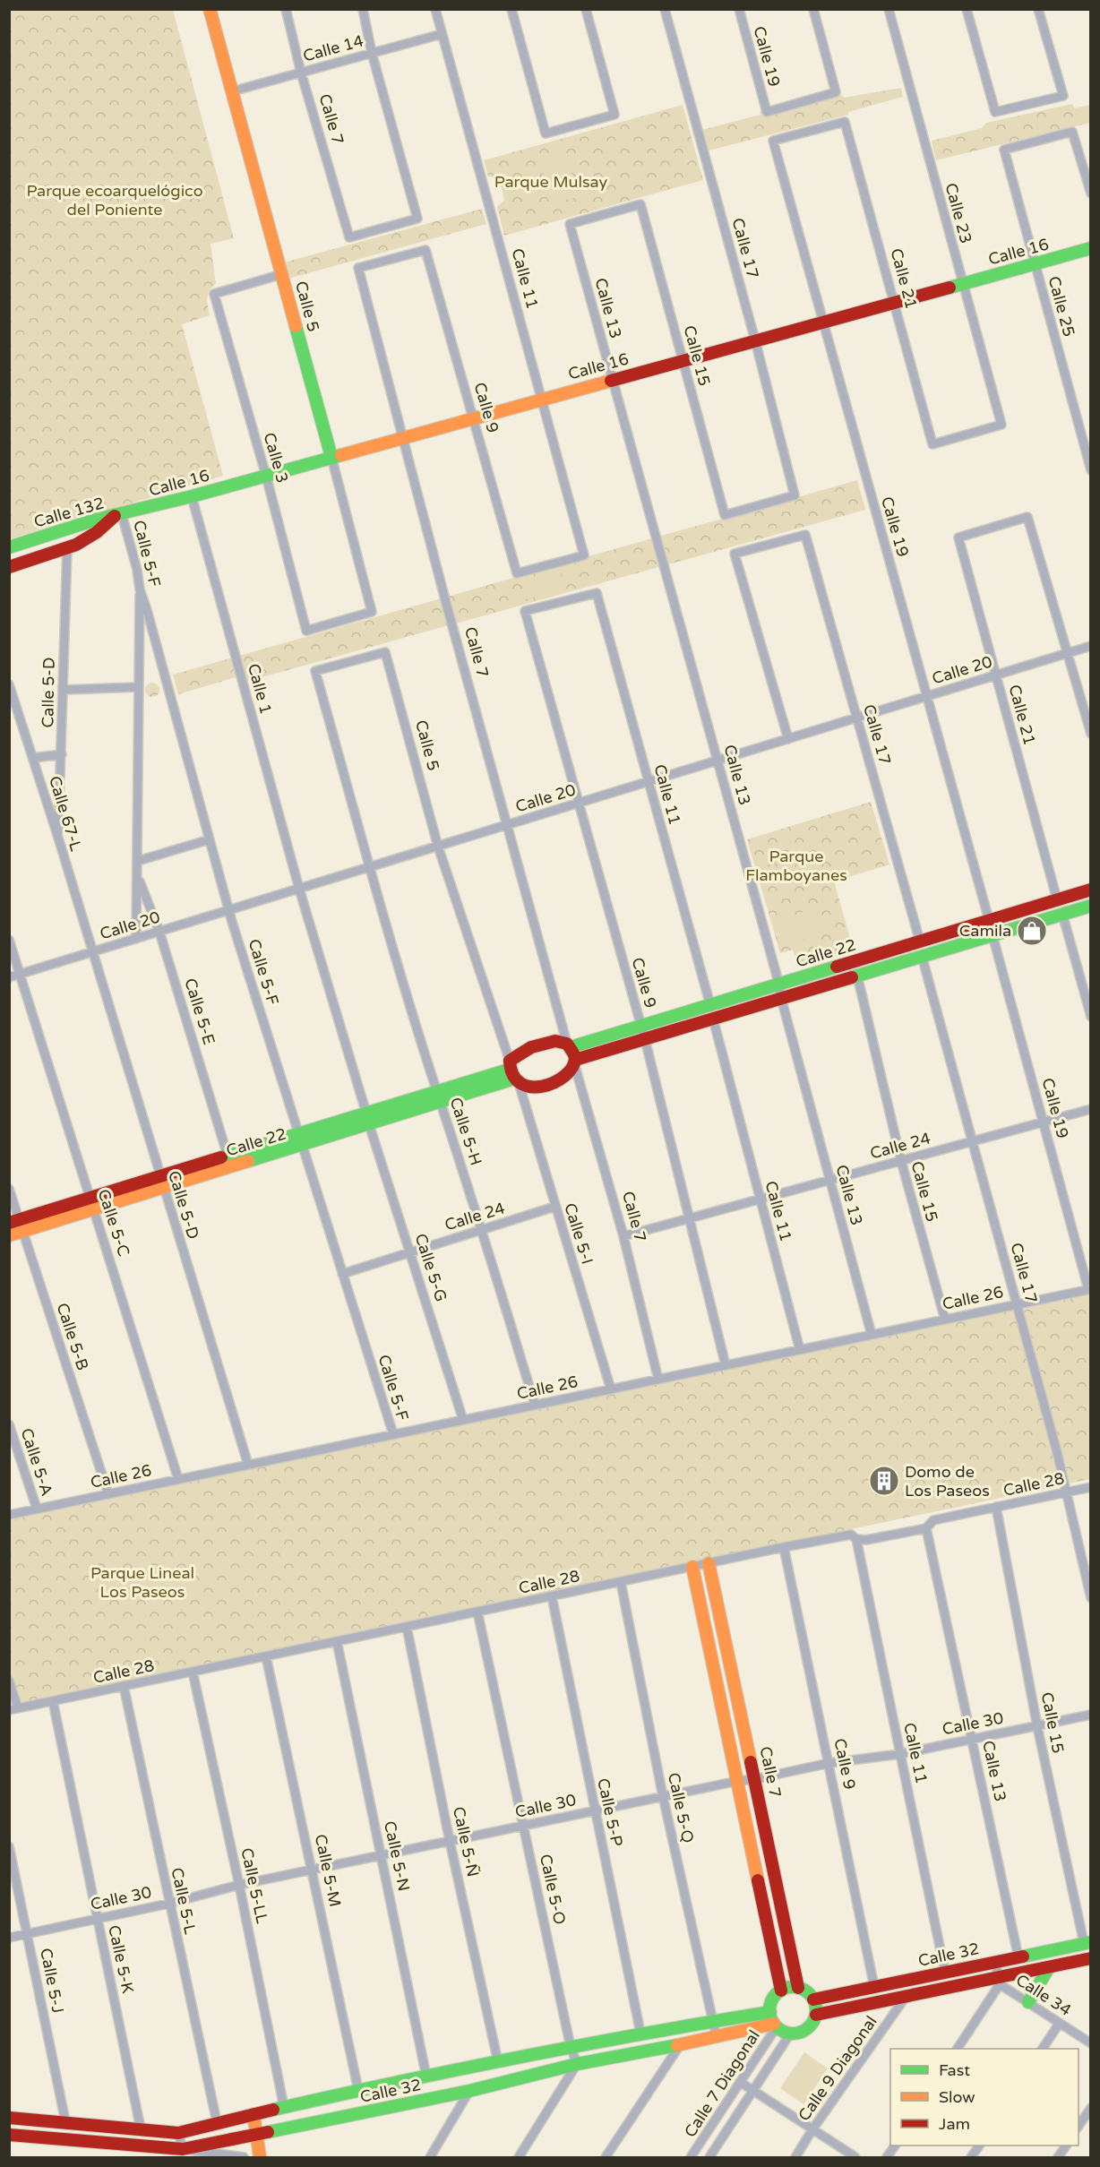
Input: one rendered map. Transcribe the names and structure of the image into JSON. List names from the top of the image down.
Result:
{
  "streets": {
    "street": [
      "Calle 14",
      "Calle 19",
      "Calle 7",
      "Calle 23",
      "Calle 17",
      "Calle 16",
      "Calle 11",
      "Calle 21",
      "Calle 5",
      "Calle 25",
      "Calle 13",
      "Calle 15",
      "Calle 9",
      "Calle 3",
      "Calle 132",
      "Calle 5-F",
      "Calle 20",
      "Calle 1",
      "Calle 5-D",
      "Calle 67-L",
      "Calle 22",
      "Calle 5-E",
      "Calle 5-H",
      "Calle 24",
      "Calle 5-C",
      "Calle 5-I",
      "Calle 5-G",
      "Calle 26",
      "Calle 5-B",
      "Calle 5-A",
      "Calle 28",
      "Calle 30",
      "Calle 5-Q",
      "Calle 5-P",
      "Calle 5-Ñ",
      "Calle 5-N",
      "Calle 5-M",
      "Calle 5-LL",
      "Calle 5-O",
      "Calle 5-L",
      "Calle 32",
      "Calle 5-K",
      "Calle 5-J",
      "Calle 34",
      "Calle 9 Diagonal",
      "Calle 7 Diagonal"
    ]
  },
  "crossings": [
    ["Calle 14", "Calle 7"],
    ["Calle 14", "Calle 11"],
    ["Calle 14", "Calle 5"],
    ["Calle 19", "Calle 16"],
    ["Calle 19", "Calle 21"],
    ["Calle 19", "Calle 20"],
    ["Calle 19", "Calle 22"],
    ["Calle 19", "Calle 24"],
    ["Calle 19", "Calle 26"],
    ["Calle 7", "Calle 16"],
    ["Calle 7", "Calle 9"],
    ["Calle 7", "Calle 20"],
    ["Calle 7", "Calle 22"],
    ["Calle 7", "Calle 24"],
    ["Calle 7", "Calle 5-I"],
    ["Calle 7", "Calle 26"],
    ["Calle 7", "Calle 28"],
    ["Calle 7", "Calle 30"],
    ["Calle 7", "Calle 32"],
    ["Calle 7", "Calle 7 Diagonal"],
    ["Calle 23", "Calle 16"],
    ["Calle 23", "Calle 21"],
    ["Calle 17", "Calle 16"],
    ["Calle 17", "Calle 15"],
    ["Calle 17", "Calle 20"],
    ["Calle 17", "Calle 22"],
    ["Calle 17", "Calle 24"],
    ["Calle 17", "Calle 26"],
    ["Calle 17", "Calle 28"],
    ["Calle 16", "Calle 11"],
    ["Calle 16", "Calle 21"],
    ["Calle 16", "Calle 5"],
    ["Calle 16", "Calle 25"],
    ["Calle 16", "Calle 13"],
    ["Calle 16", "Calle 15"],
    ["Calle 16", "Calle 9"],
    ["Calle 16", "Calle 3"],
    ["Calle 16", "Calle 132"],
    ["Calle 16", "Calle 5-F"],
    ["Calle 16", "Calle 1"],
    ["Calle 11", "Calle 9"],
    ["Calle 11", "Calle 20"],
    ["Calle 11", "Calle 22"],
    ["Calle 11", "Calle 24"],
    ["Calle 11", "Calle 26"],
    ["Calle 11", "Calle 28"],
    ["Calle 11", "Calle 30"],
    ["Calle 11", "Calle 32"],
    ["Calle 21", "Calle 20"],
    ["Calle 21", "Calle 22"],
    ["Calle 5", "Calle 3"],
    ["Calle 5", "Calle 20"],
    ["Calle 5", "Calle 5-H"],
    ["Calle 5", "Calle 5-I"],
    ["Calle 13", "Calle 15"],
    ["Calle 13", "Calle 20"],
    ["Calle 13", "Calle 22"],
    ["Calle 13", "Calle 24"],
    ["Calle 13", "Calle 26"],
    ["Calle 13", "Calle 28"],
    ["Calle 13", "Calle 30"],
    ["Calle 13", "Calle 32"],
    ["Calle 15", "Calle 22"],
    ["Calle 15", "Calle 24"],
    ["Calle 15", "Calle 26"],
    ["Calle 15", "Calle 28"],
    ["Calle 15", "Calle 30"],
    ["Calle 15", "Calle 32"],
    ["Calle 9", "Calle 20"],
    ["Calle 9", "Calle 22"],
    ["Calle 9", "Calle 24"],
    ["Calle 9", "Calle 26"],
    ["Calle 9", "Calle 28"],
    ["Calle 9", "Calle 30"],
    ["Calle 9", "Calle 32"],
    ["Calle 132", "Calle 5-F"],
    ["Calle 132", "Calle 5-D"],
    ["Calle 5-F", "Calle 20"],
    ["Calle 5-F", "Calle 22"],
    ["Calle 5-F", "Calle 5-E"],
    ["Calle 5-F", "Calle 24"],
    ["Calle 5-F", "Calle 26"],
    ["Calle 20", "Calle 1"],
    ["Calle 20", "Calle 5-D"],
    ["Calle 20", "Calle 67-L"],
    ["Calle 20", "Calle 5-E"],
    ["Calle 20", "Calle 5-H"],
    ["Calle 20", "Calle 5-C"],
    ["Calle 20", "Calle 5-I"],
    ["Calle 20", "Calle 5-G"],
    ["Calle 1", "Calle 5-G"],
    ["Calle 5-D", "Calle 67-L"],
    ["Calle 5-D", "Calle 22"],
    ["Calle 5-D", "Calle 26"],
    ["Calle 22", "Calle 5-E"],
    ["Calle 22", "Calle 5-H"],
    ["Calle 22", "Calle 5-C"],
    ["Calle 22", "Calle 5-I"],
    ["Calle 22", "Calle 5-G"],
    ["Calle 22", "Calle 5-B"],
    ["Calle 5-H", "Calle 24"],
    ["Calle 5-H", "Calle 26"],
    ["Calle 24", "Calle 5-I"],
    ["Calle 24", "Calle 5-G"],
    ["Calle 5-C", "Calle 26"],
    ["Calle 5-I", "Calle 26"],
    ["Calle 5-G", "Calle 26"],
    ["Calle 26", "Calle 5-B"],
    ["Calle 26", "Calle 5-A"],
    ["Calle 28", "Calle 5-Q"],
    ["Calle 28", "Calle 5-P"],
    ["Calle 28", "Calle 5-Ñ"],
    ["Calle 28", "Calle 5-N"],
    ["Calle 28", "Calle 5-M"],
    ["Calle 28", "Calle 5-LL"],
    ["Calle 28", "Calle 5-O"],
    ["Calle 28", "Calle 5-L"],
    ["Calle 28", "Calle 5-K"],
    ["Calle 30", "Calle 5-Q"],
    ["Calle 30", "Calle 5-P"],
    ["Calle 30", "Calle 5-Ñ"],
    ["Calle 30", "Calle 5-N"],
    ["Calle 30", "Calle 5-M"],
    ["Calle 30", "Calle 5-LL"],
    ["Calle 30", "Calle 5-O"],
    ["Calle 30", "Calle 5-L"],
    ["Calle 30", "Calle 5-K"],
    ["Calle 30", "Calle 5-J"],
    ["Calle 5-Q", "Calle 32"],
    ["Calle 5-P", "Calle 32"],
    ["Calle 5-Ñ", "Calle 32"],
    ["Calle 5-N", "Calle 32"],
    ["Calle 5-M", "Calle 32"],
    ["Calle 5-LL", "Calle 32"],
    ["Calle 5-O", "Calle 32"],
    ["Calle 5-L", "Calle 32"],
    ["Calle 32", "Calle 5-K"],
    ["Calle 32", "Calle 5-J"],
    ["Calle 32", "Calle 34"],
    ["Calle 32", "Calle 9 Diagonal"],
    ["Calle 32", "Calle 7 Diagonal"]
  ],
  "parks": [
    "Parque Mulsay",
    "Parque ecoarquelógico del Poniente",
    "Parque Flamboyanes",
    "Parque Lineal Los Paseos"
  ],
  "places": {
    "shop": ["Camila"],
    "building": ["Domo de Los Paseos"]
  },
  "legend": ["Fast", "Slow", "Jam"]
}
